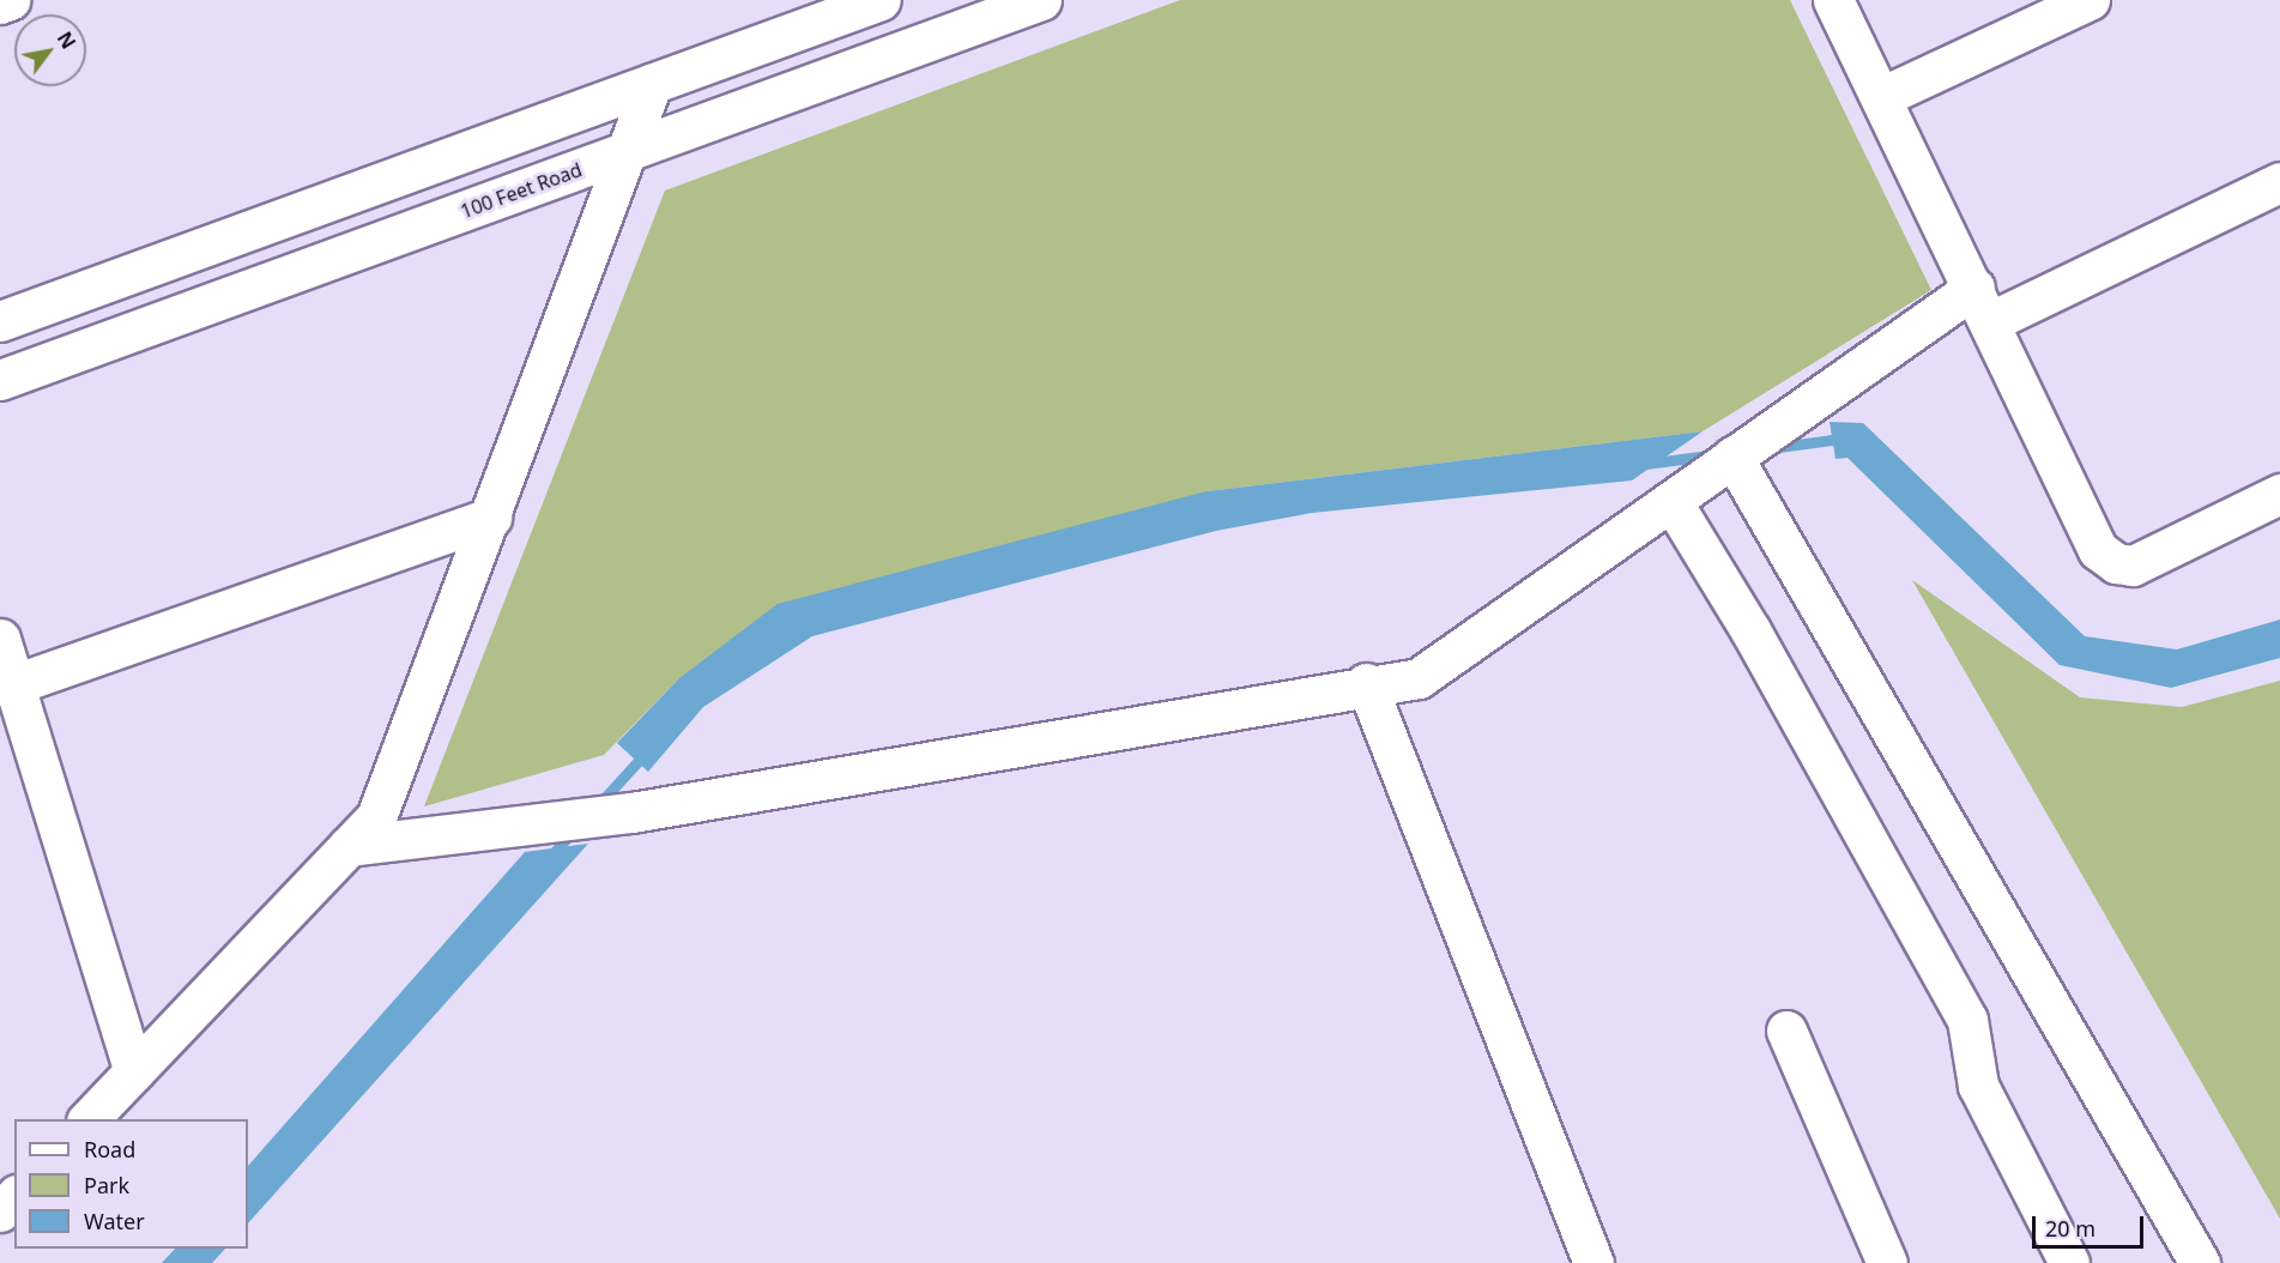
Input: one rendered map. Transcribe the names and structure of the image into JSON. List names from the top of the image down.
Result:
{
  "streets": {
    "street": ["100 Feet Road"]
  },
  "legend": ["Road", "Park", "Water"],
  "scale_bar": "20 m",
  "north": "top right"
}
